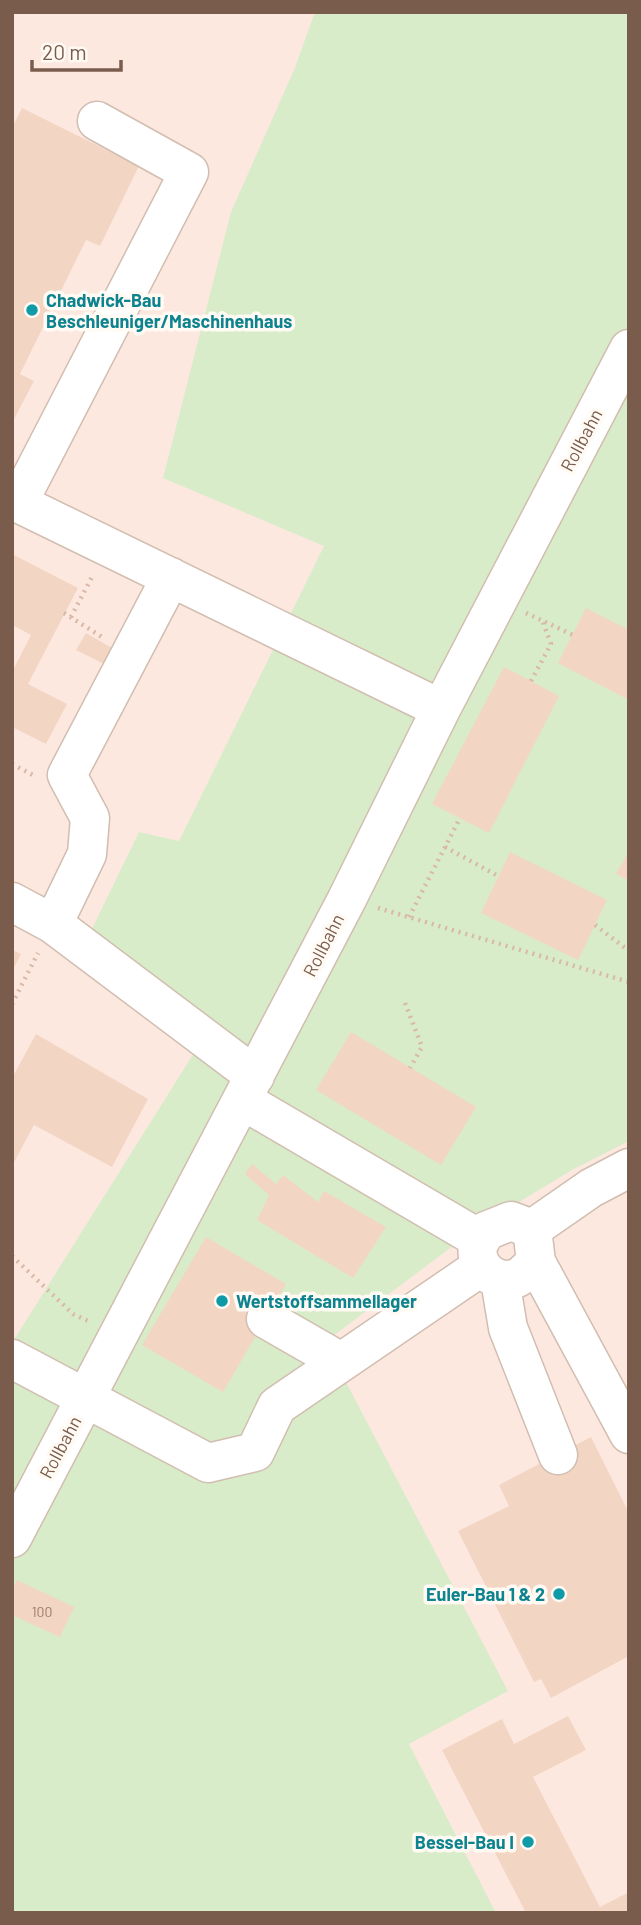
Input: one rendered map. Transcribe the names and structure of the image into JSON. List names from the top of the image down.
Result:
{
  "streets": {
    "lane": ["Rollbahn"]
  },
  "places": [
    "Chadwick-Bau Beschleuniger/Maschinenhaus",
    "Wertstoffsammellager",
    "Euler-Bau 1 & 2",
    "Bessel-Bau I"
  ],
  "house_numbers": ["100"],
  "scale_bar": "20 m"
}
